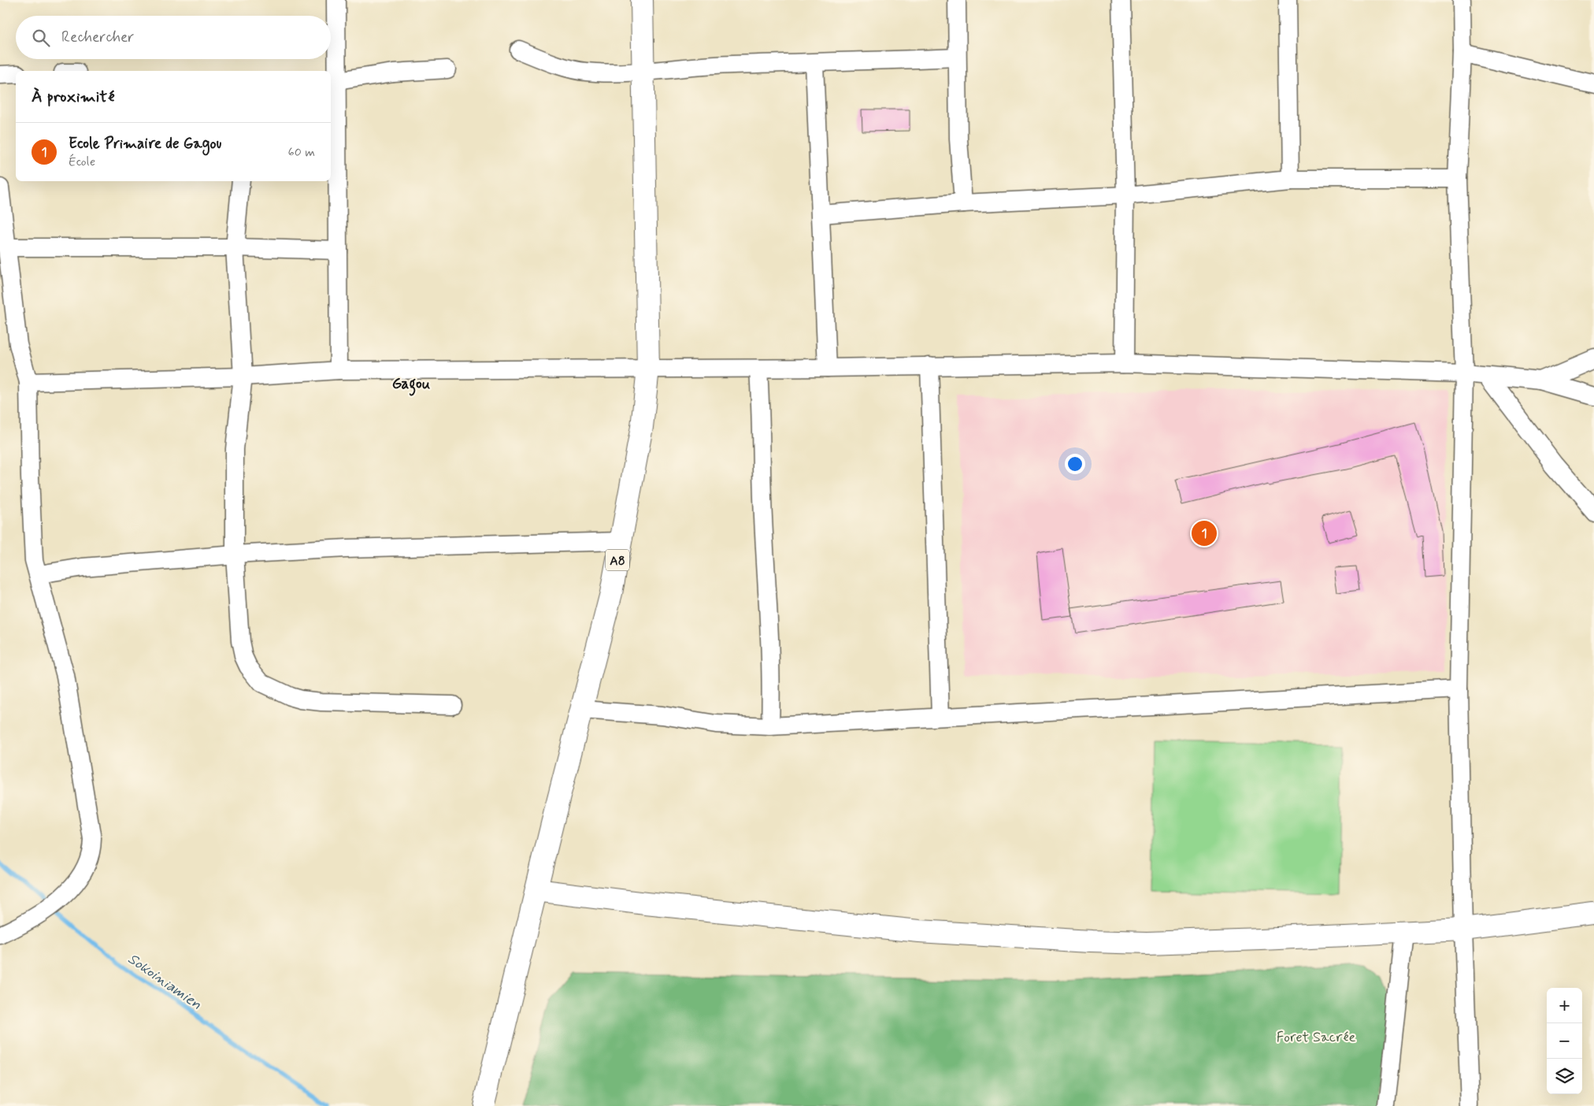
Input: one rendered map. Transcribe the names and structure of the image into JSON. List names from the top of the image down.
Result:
{
  "streets": {
    "main road": ["A8"]
  },
  "districts": ["Gagou"],
  "water": ["Sokoiniamien"],
  "parks": ["Foret Sacrée"],
  "page": {
    "search": "Rechercher",
    "heading": "À proximité",
    "list": [
      {
        "mark": "1",
        "name": "Ecole Primaire de Gagou",
        "note": "École",
        "value": "60 m"
      }
    ],
    "pins": "1",
    "map_buttons": ["+", "−"]
  }
}
